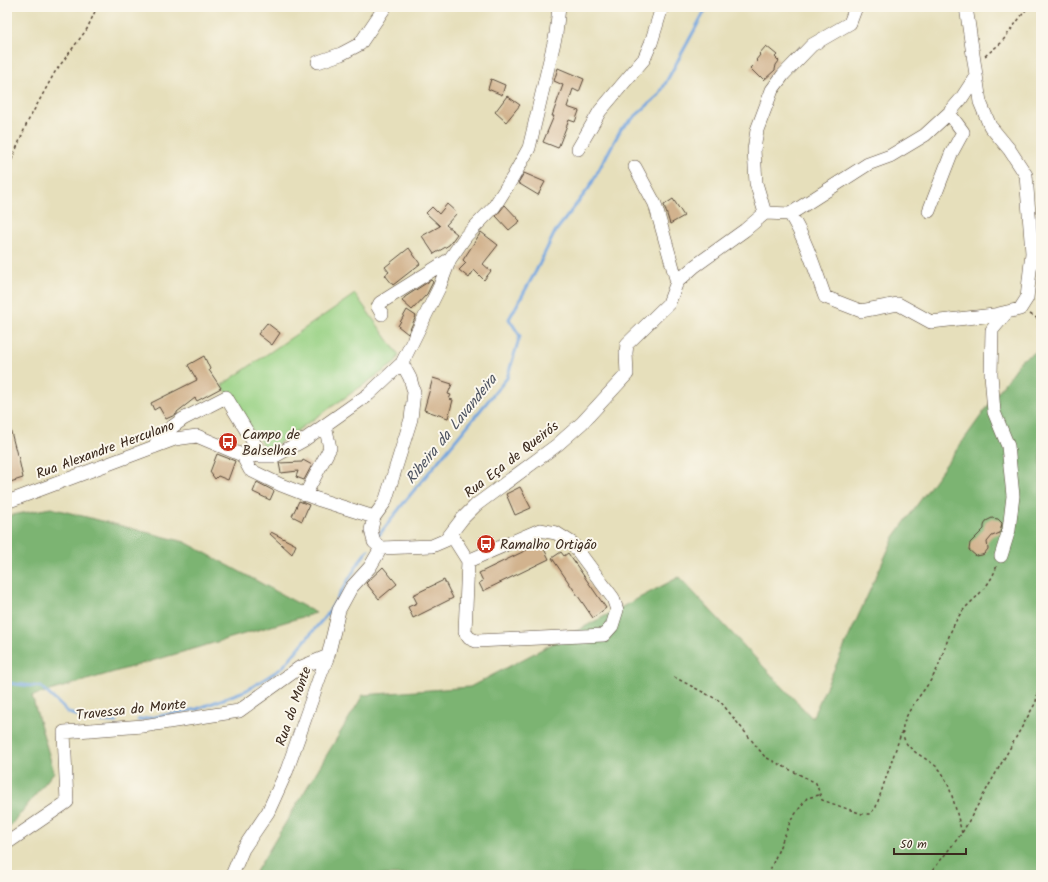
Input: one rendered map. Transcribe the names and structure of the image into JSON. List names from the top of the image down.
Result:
{
  "streets": {
    "street": [
      "Rua Alexandre Herculano",
      "Rua Eça de Queirós",
      "Rua do Monte",
      "Travessa do Monte"
    ]
  },
  "crossings": [
    ["Rua Eça de Queirós", "Rua do Monte"],
    ["Rua do Monte", "Travessa do Monte"]
  ],
  "water": ["Ribeira da Lavandeira"],
  "places": {
    "bus stop": ["Campo de Balselhas", "Ramalho Ortigão"]
  },
  "scale_bar": "50 m"
}
